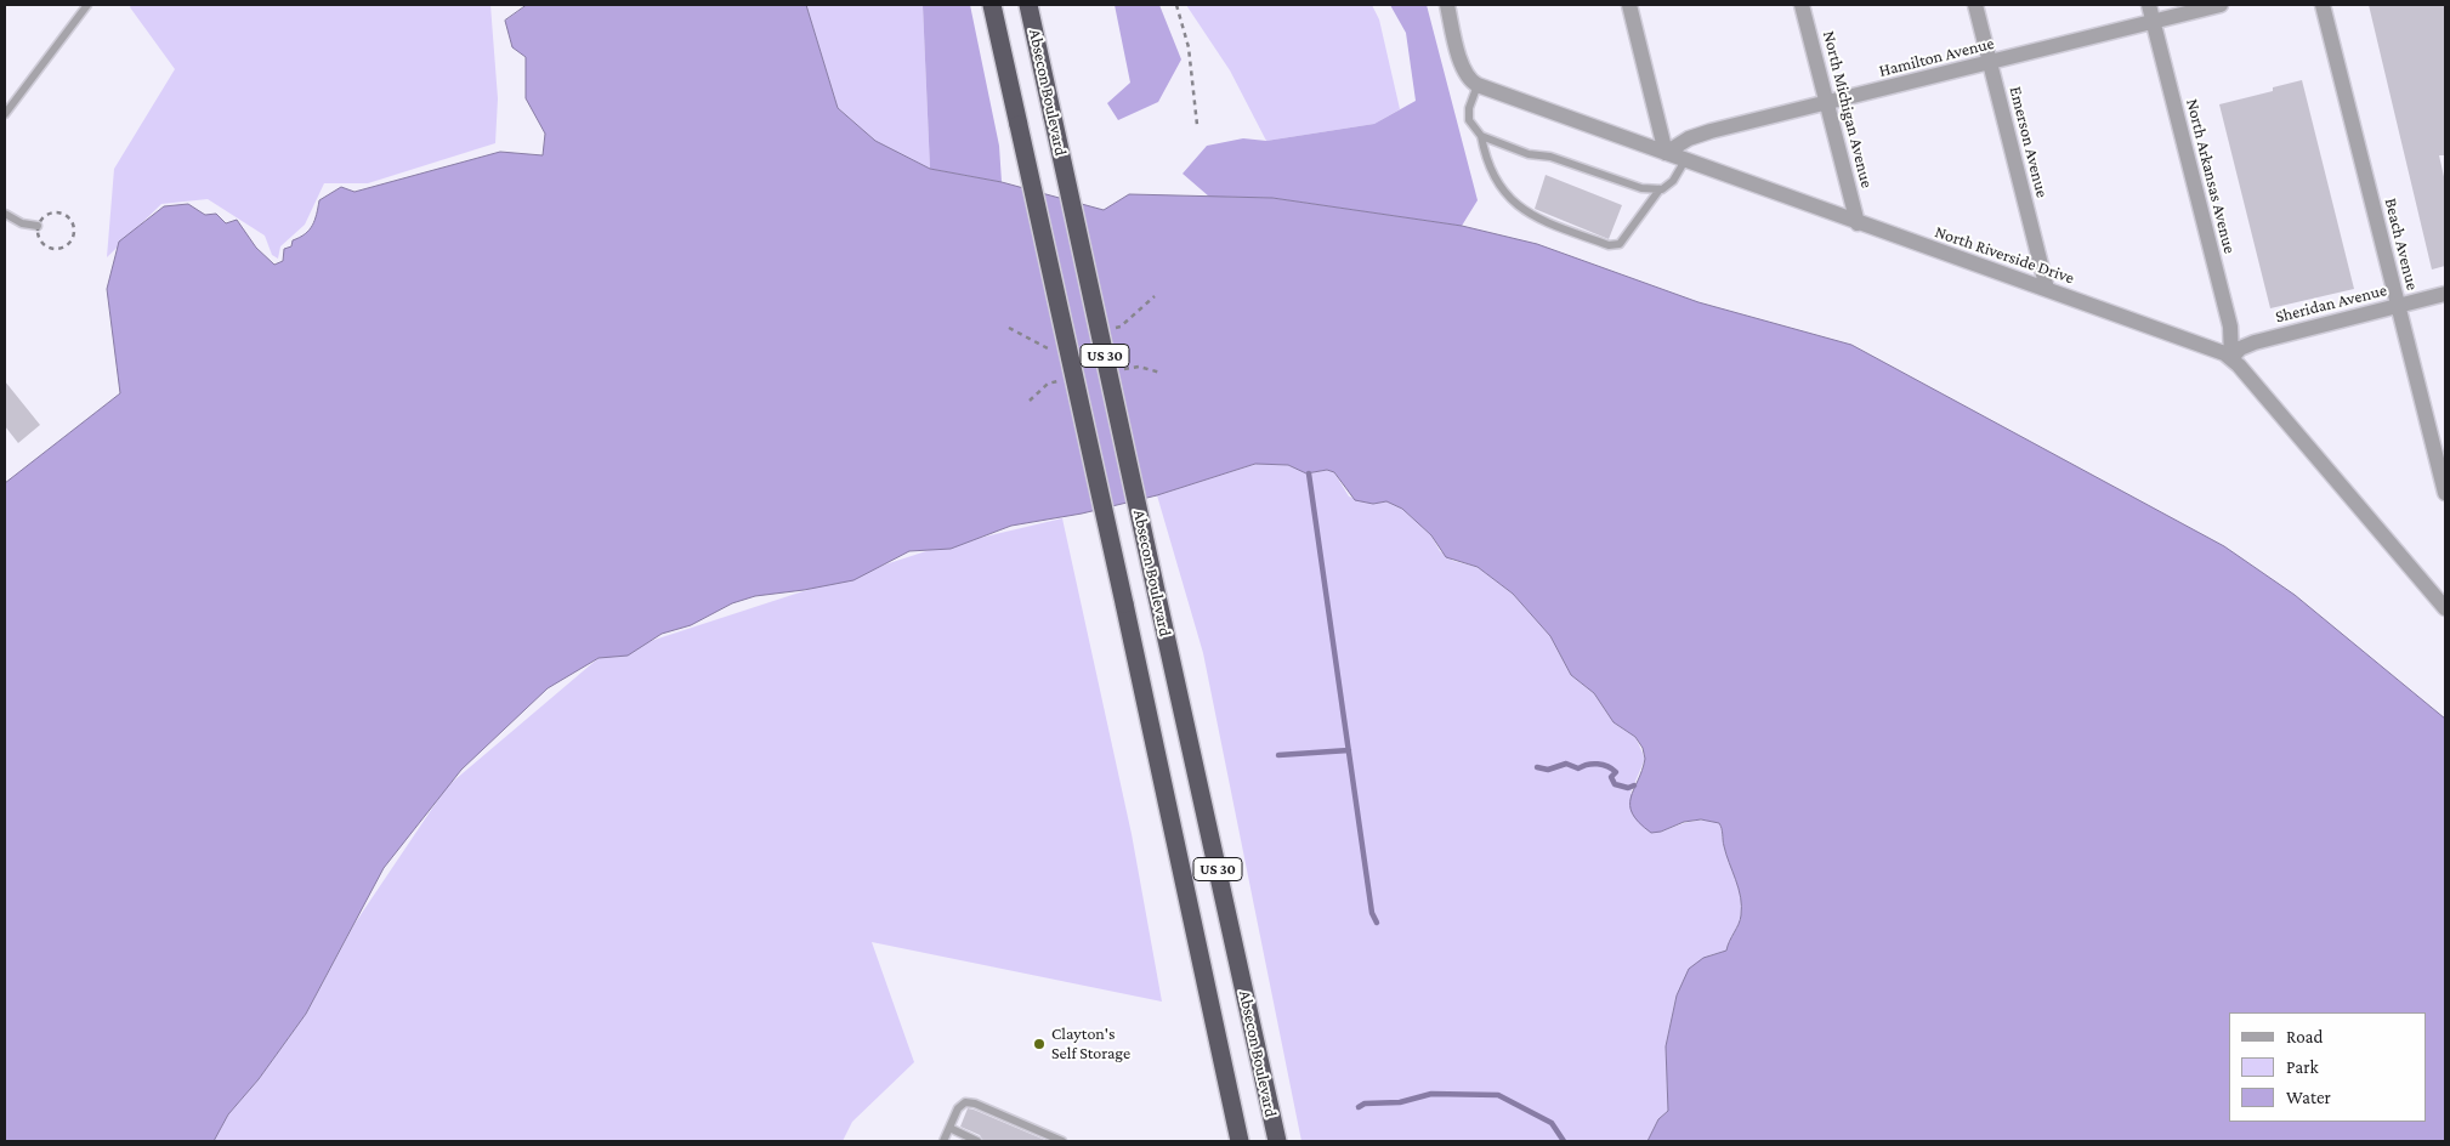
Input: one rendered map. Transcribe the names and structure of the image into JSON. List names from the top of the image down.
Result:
{
  "streets": {
    "highway": ["Absecon Boulevard", "US 30"],
    "street": [
      "Hamilton Avenue",
      "North Michigan Avenue",
      "Emerson Avenue",
      "North Arkansas Avenue",
      "Beach Avenue",
      "North Riverside Drive",
      "Sheridan Avenue"
    ]
  },
  "crossings": [
    ["Hamilton Avenue", "North Michigan Avenue"],
    ["Hamilton Avenue", "Emerson Avenue"],
    ["Hamilton Avenue", "North Arkansas Avenue"],
    ["Hamilton Avenue", "North Riverside Drive"],
    ["North Michigan Avenue", "North Riverside Drive"],
    ["Emerson Avenue", "North Riverside Drive"],
    ["North Arkansas Avenue", "North Riverside Drive"],
    ["North Arkansas Avenue", "Sheridan Avenue"],
    ["Beach Avenue", "Sheridan Avenue"],
    ["North Riverside Drive", "Sheridan Avenue"]
  ],
  "places": ["Clayton's Self Storage"],
  "legend": ["Road", "Park", "Water"]
}
